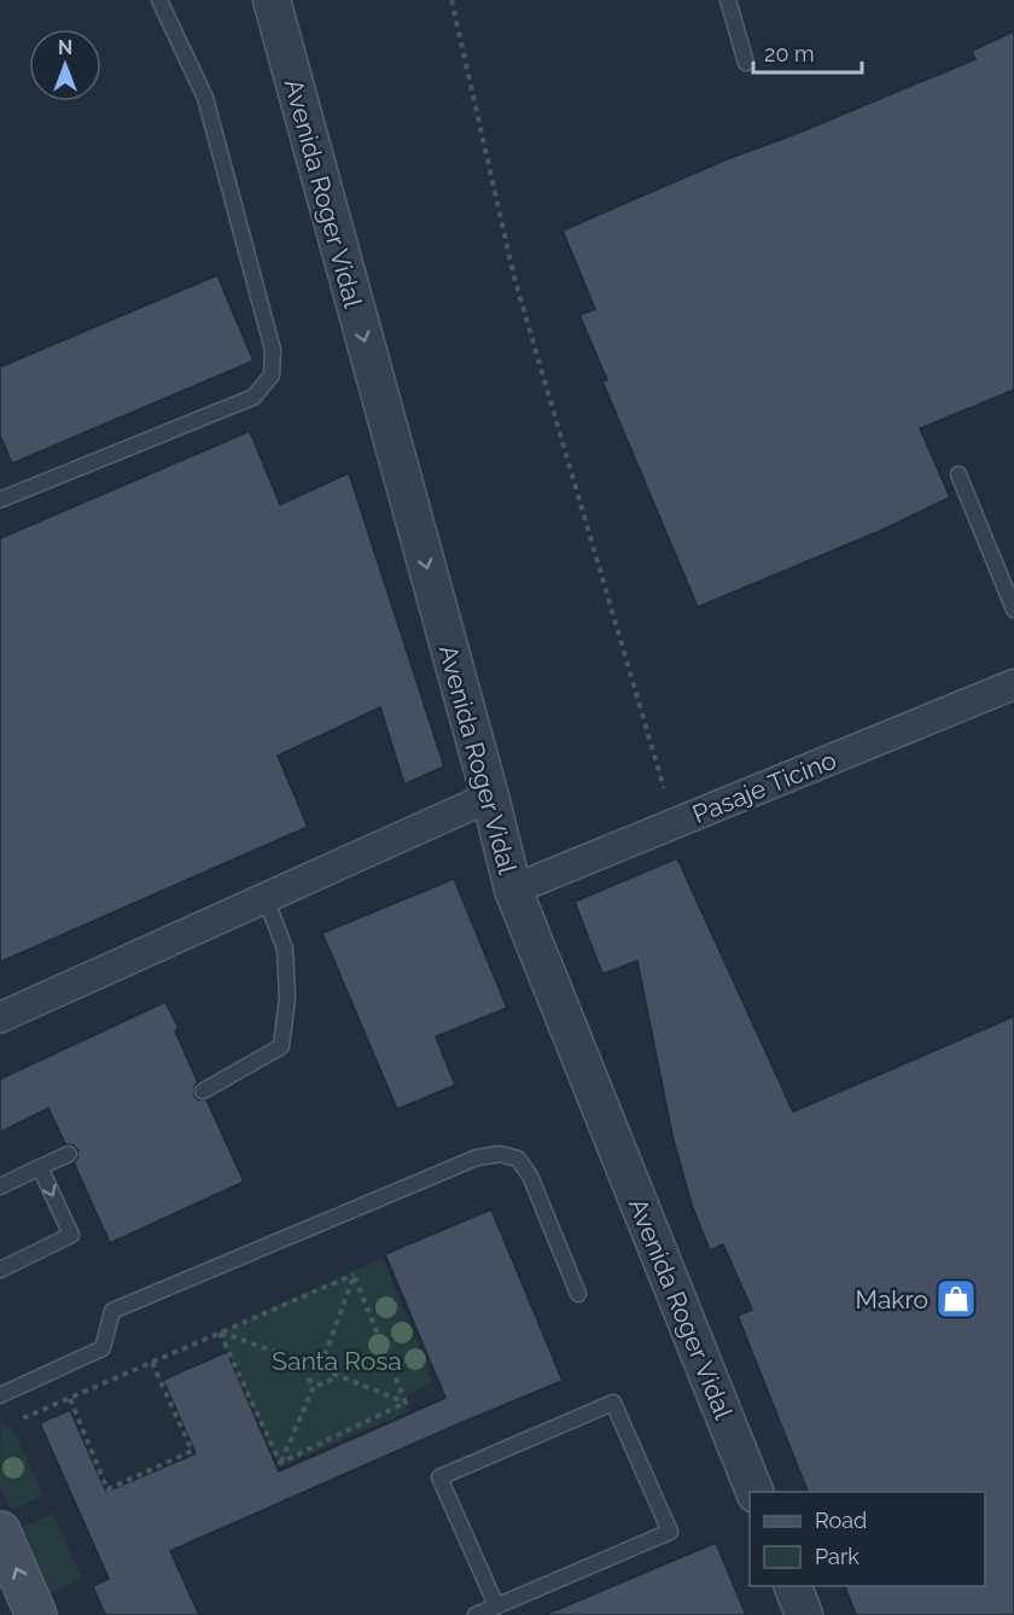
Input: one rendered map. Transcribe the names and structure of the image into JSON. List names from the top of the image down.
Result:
{
  "streets": {
    "street": ["Avenida Roger Vidal", "Pasaje Ticino"]
  },
  "crossings": [
    ["Avenida Roger Vidal", "Pasaje Ticino"]
  ],
  "one_way": ["Avenida Roger Vidal"],
  "parks": ["Santa Rosa"],
  "places": {
    "shop": ["Makro"]
  },
  "legend": ["Road", "Park"],
  "scale_bar": "20 m",
  "north": "top"
}
